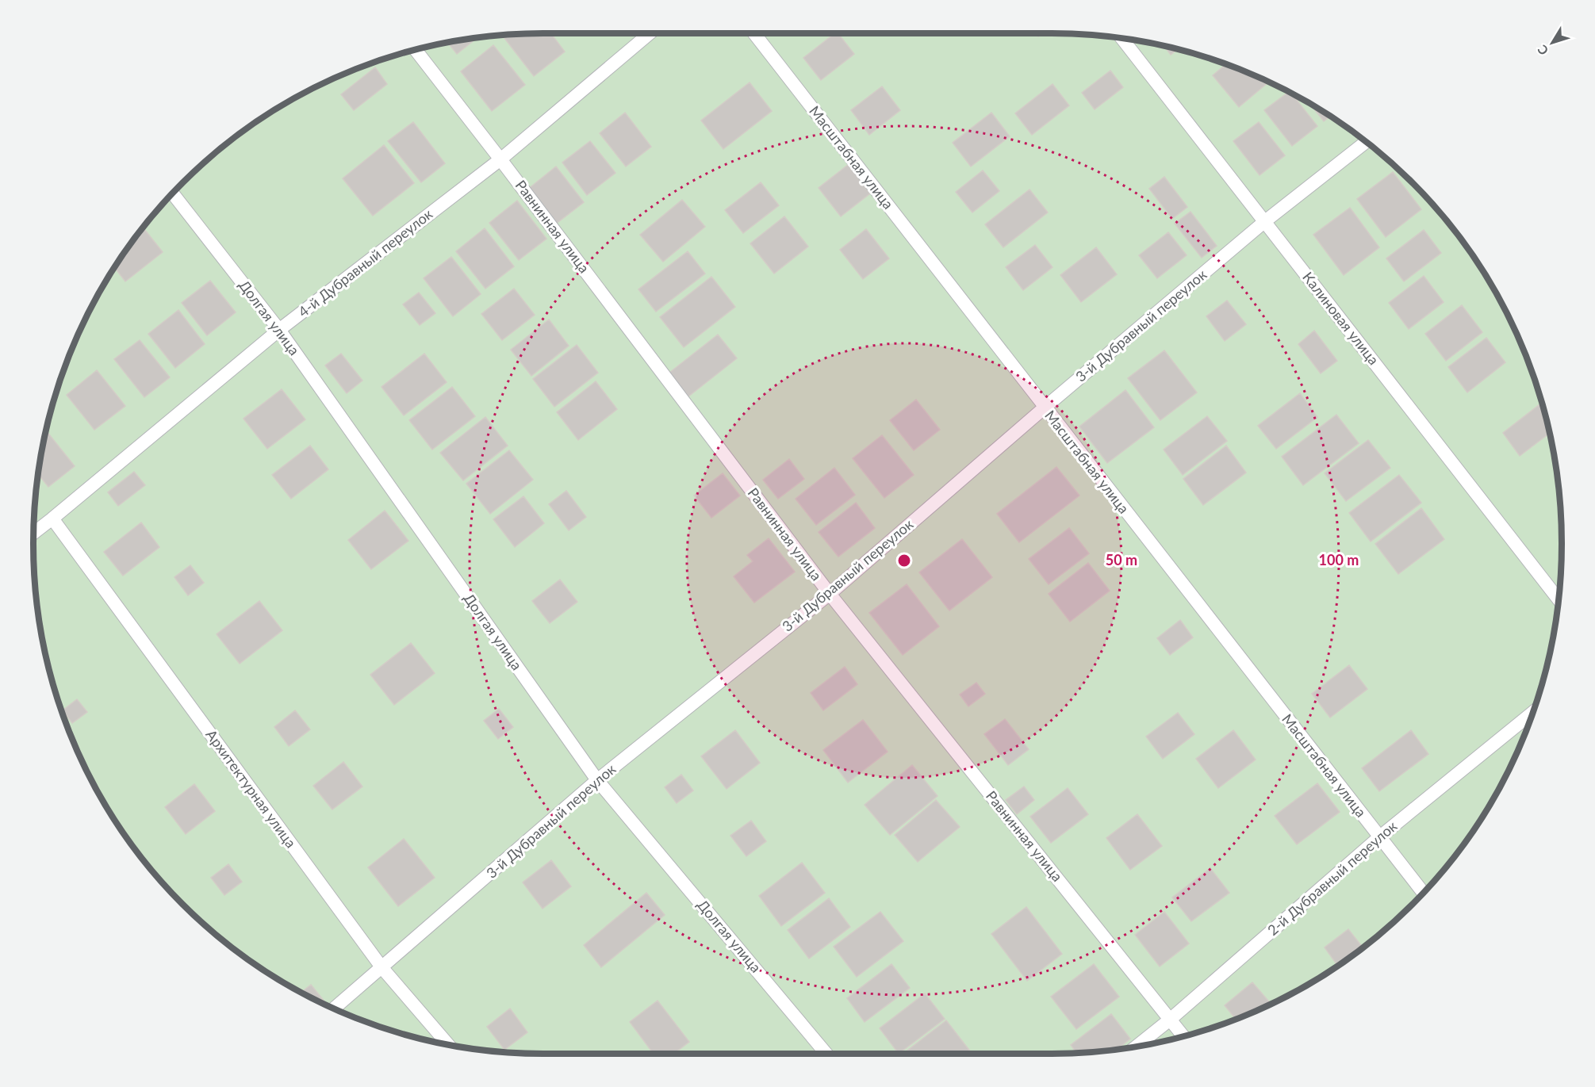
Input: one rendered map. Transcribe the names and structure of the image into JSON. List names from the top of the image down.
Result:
{
  "streets": {
    "lane": [
      "Масштабная улица",
      "Равнинная улица",
      "4-й Дубравный переулок",
      "Долгая улица",
      "Калиновая улица",
      "3-й Дубравный переулок",
      "Архитектурная улица",
      "2-й Дубравный переулок"
    ]
  },
  "crossings": [
    ["Масштабная улица", "3-й Дубравный переулок"],
    ["Масштабная улица", "2-й Дубравный переулок"],
    ["Равнинная улица", "4-й Дубравный переулок"],
    ["Равнинная улица", "3-й Дубравный переулок"],
    ["Равнинная улица", "2-й Дубравный переулок"],
    ["4-й Дубравный переулок", "Долгая улица"],
    ["4-й Дубравный переулок", "Архитектурная улица"],
    ["Долгая улица", "3-й Дубравный переулок"],
    ["Калиновая улица", "3-й Дубравный переулок"],
    ["3-й Дубравный переулок", "Архитектурная улица"]
  ],
  "north": "bottom left",
  "rings": ["50 m", "100 m"]
}
